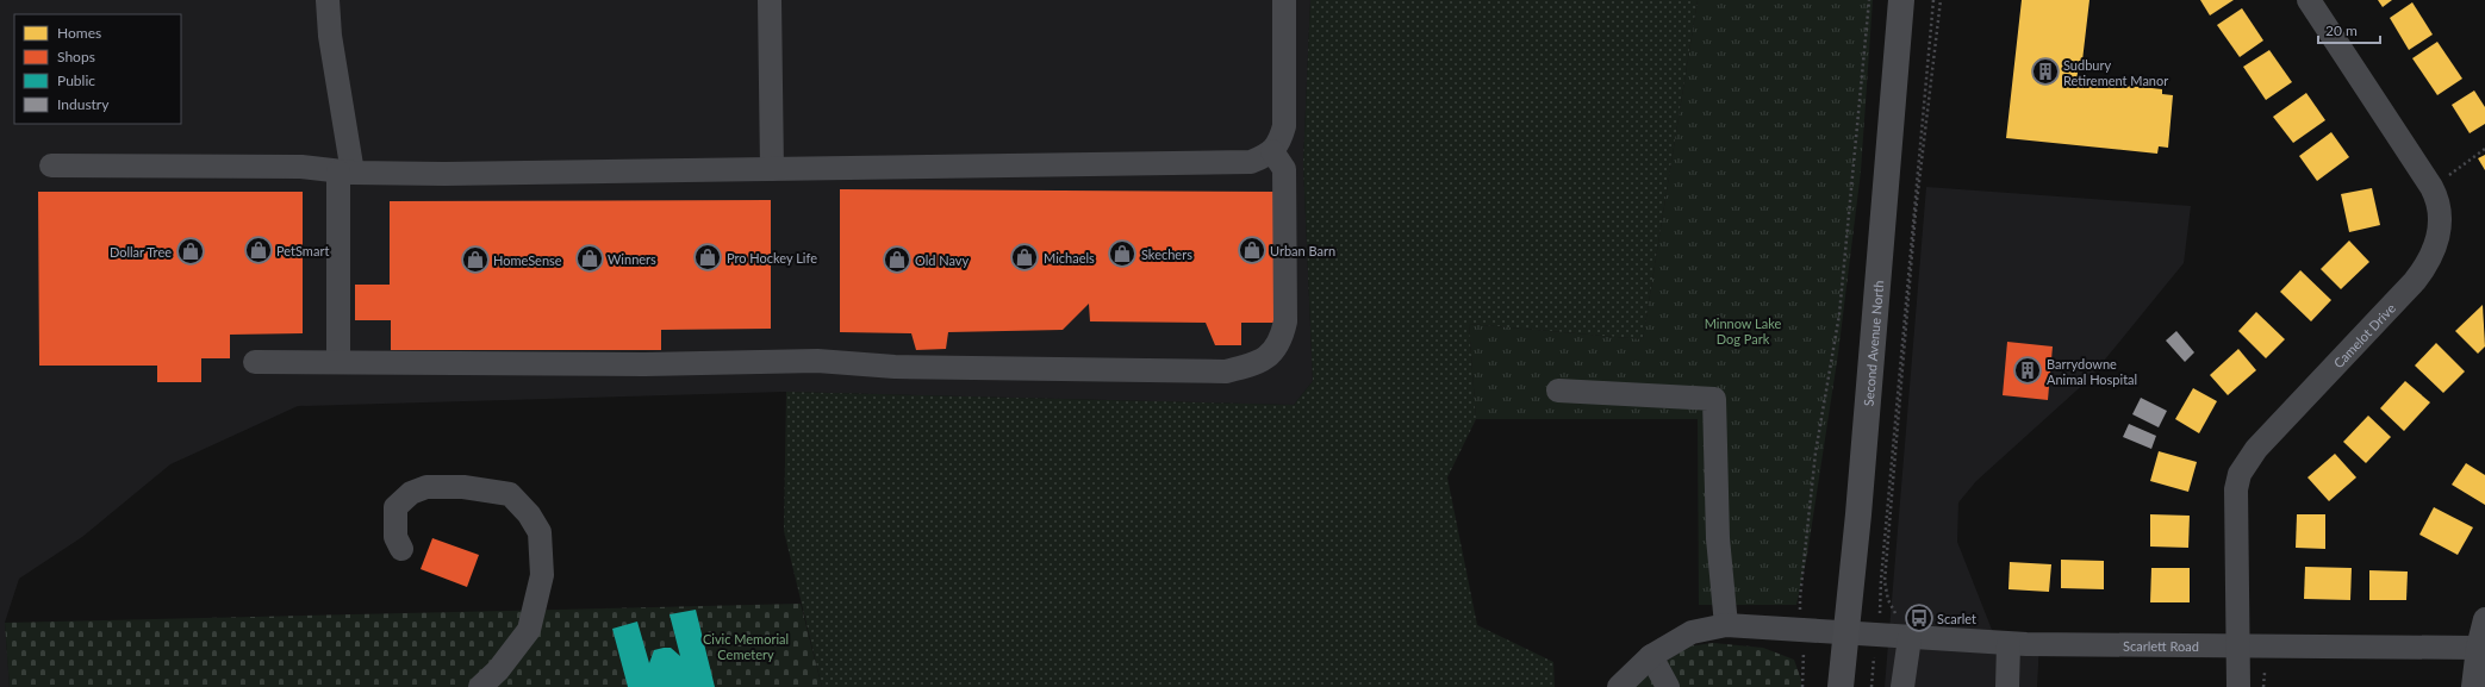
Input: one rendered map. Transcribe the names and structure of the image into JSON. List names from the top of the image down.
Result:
{
  "streets": {
    "main road": ["Second Avenue North"],
    "street": ["Camelot Drive", "Scarlett Road"]
  },
  "crossings": [
    ["Camelot Drive", "Scarlett Road"],
    ["Second Avenue North", "Scarlett Road"]
  ],
  "parks": ["Minnow Lake Dog Park", "Civic Memorial Cemetery"],
  "places": {
    "building": ["Sudbury Retirement Manor", "Barrydowne Animal Hospital"],
    "shop": [
      "PetSmart",
      "Urban Barn",
      "Dollar Tree",
      "Skechers",
      "Pro Hockey Life",
      "Michaels",
      "Winners",
      "HomeSense",
      "Old Navy"
    ],
    "bus stop": ["Scarlet"]
  },
  "legend": [
    "Homes",
    "Shops",
    "Public",
    "Industry"
  ],
  "scale_bar": "20 m"
}
